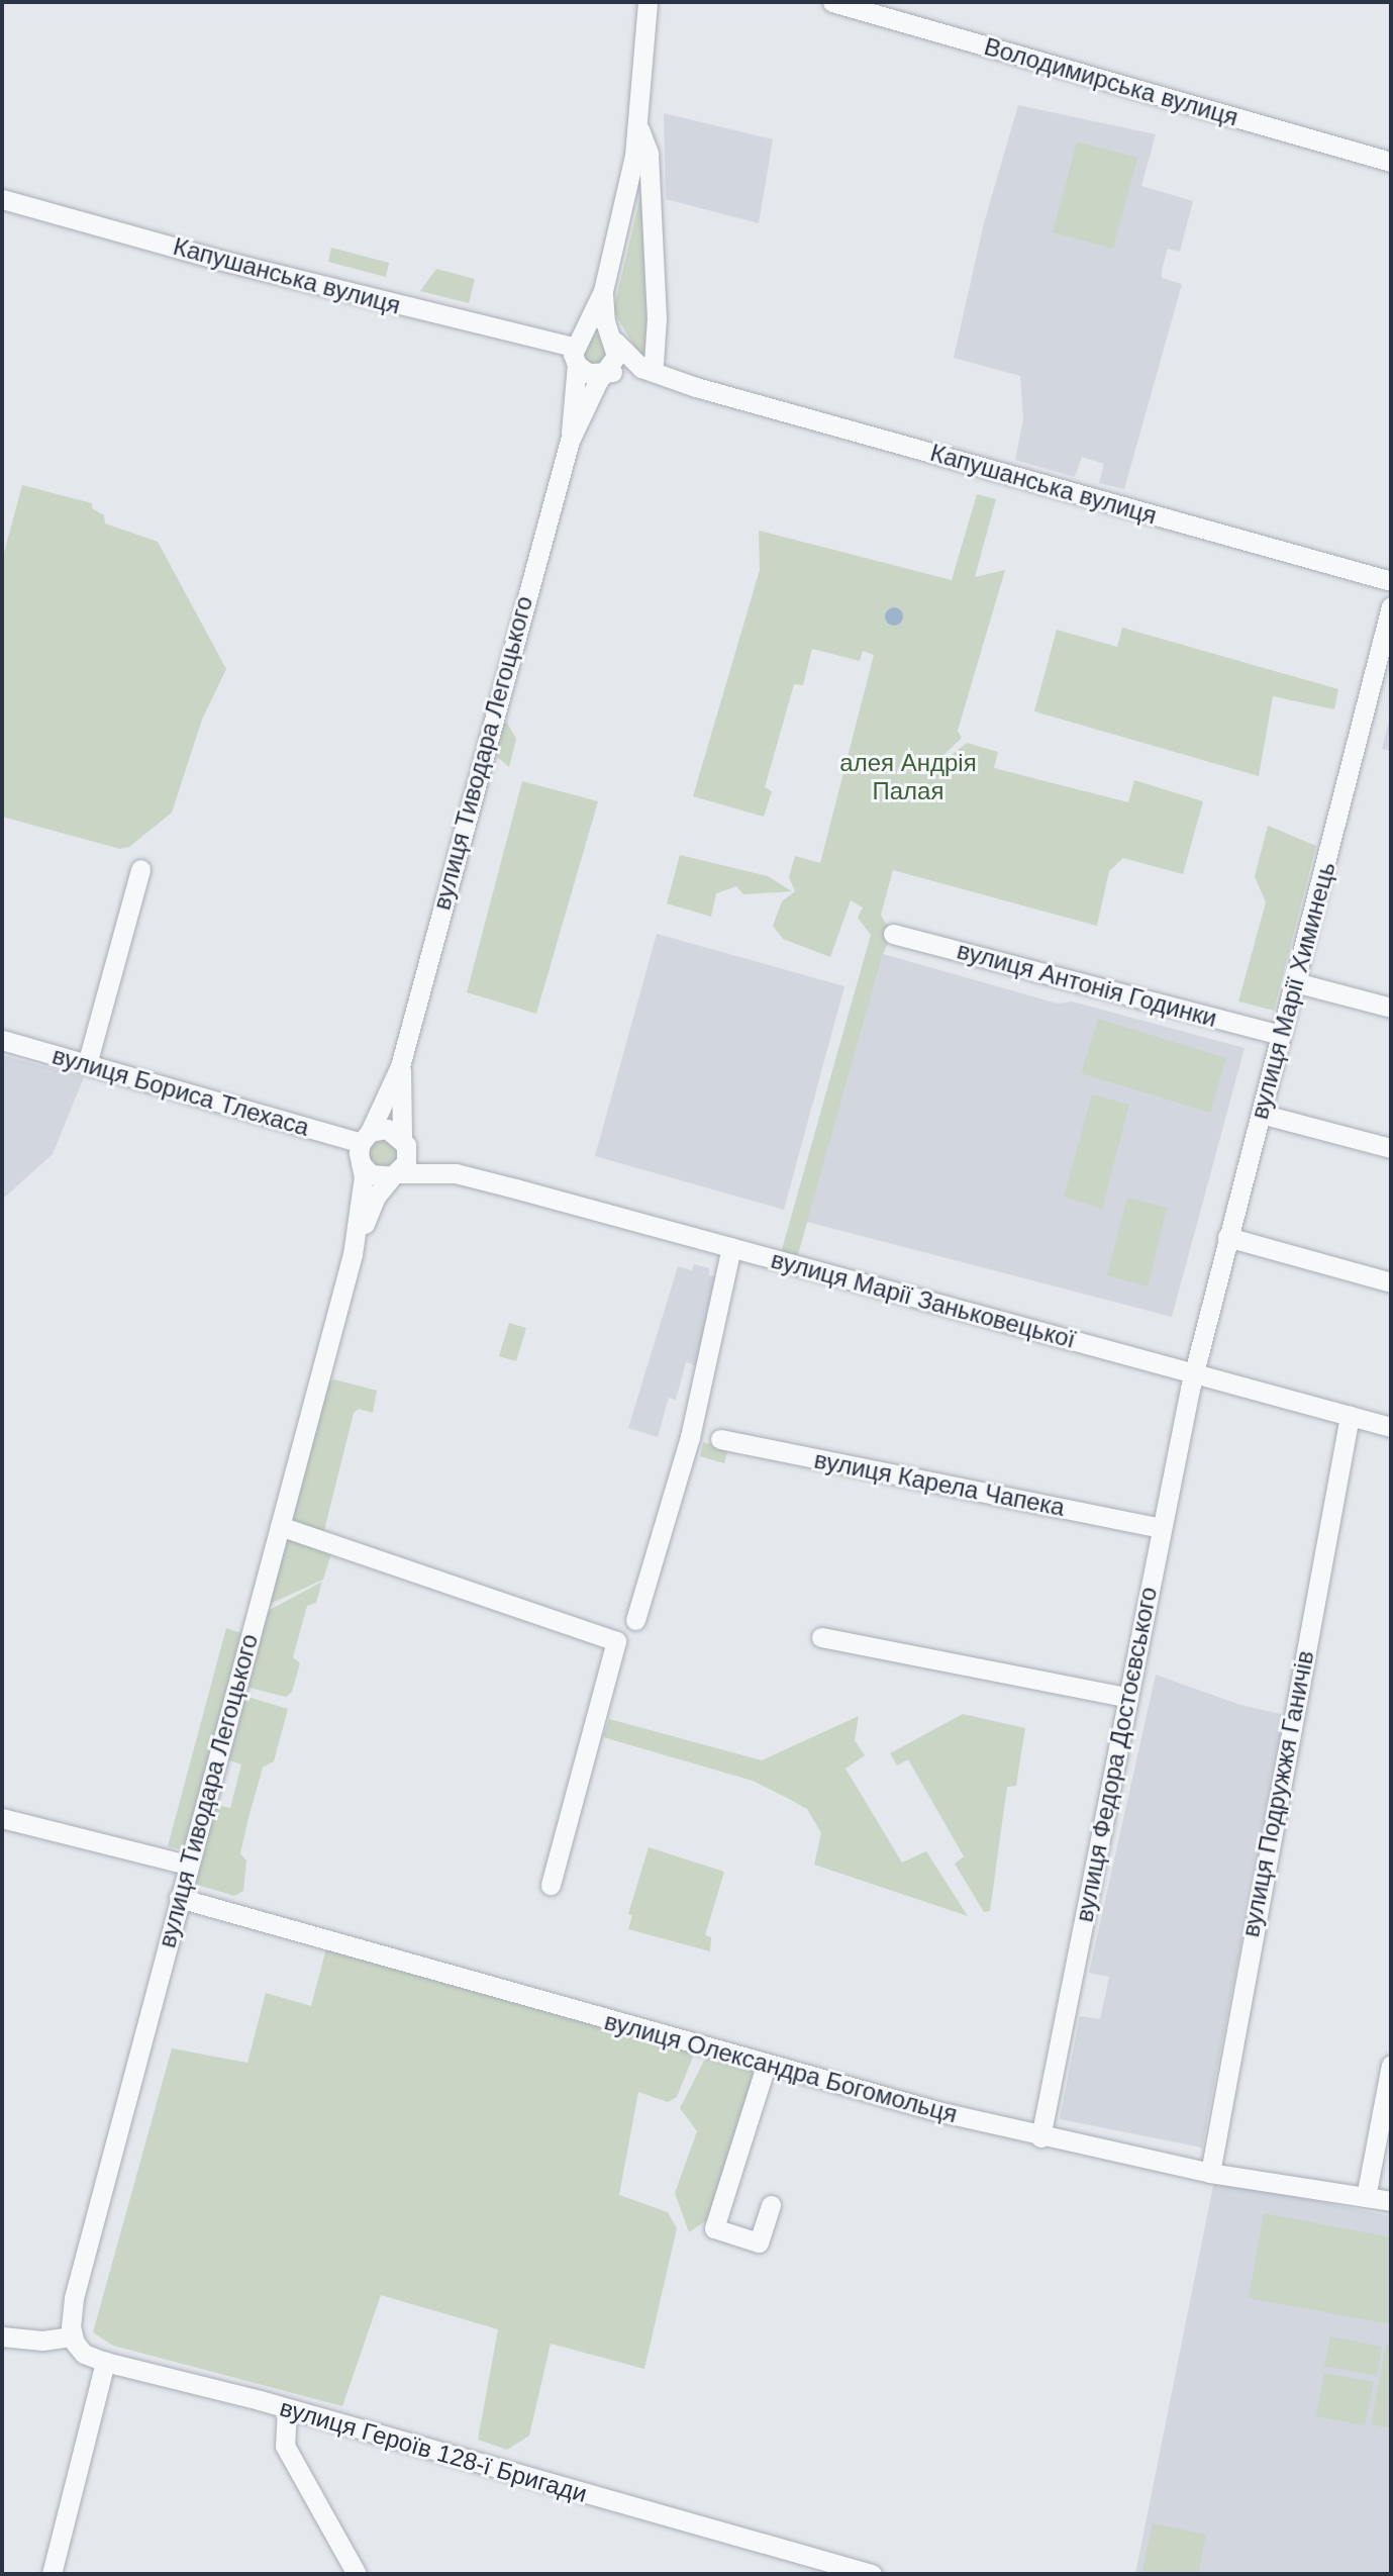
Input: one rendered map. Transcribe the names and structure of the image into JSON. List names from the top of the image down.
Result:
{
  "streets": {
    "street": [
      "Володимирська вулиця",
      "Капушанська вулиця",
      "вулиця Тиводара Легоцького",
      "вулиця Антонія Годинки",
      "вулиця Марії Химинець",
      "вулиця Бориса Тлехаса",
      "вулиця Марії Заньковецької",
      "вулиця Карела Чапека",
      "вулиця Федора Достоєвського",
      "вулиця Подружжя Ганичів",
      "вулиця Олександра Богомольця",
      "вулиця Героїв 128-ї Бригади"
    ]
  },
  "crossings": [
    ["Капушанська вулиця", "вулиця Тиводара Легоцького"],
    ["вулиця Тиводара Легоцького", "вулиця Бориса Тлехаса"],
    ["вулиця Тиводара Легоцького", "вулиця Марії Заньковецької"],
    ["вулиця Тиводара Легоцького", "вулиця Олександра Богомольця"],
    ["вулиця Тиводара Легоцького", "вулиця Героїв 128-ї Бригади"],
    ["вулиця Антонія Годинки", "вулиця Марії Химинець"],
    ["вулиця Марії Химинець", "вулиця Марії Заньковецької"],
    ["вулиця Марії Химинець", "вулиця Федора Достоєвського"],
    ["вулиця Бориса Тлехаса", "вулиця Марії Заньковецької"],
    ["вулиця Марії Заньковецької", "вулиця Федора Достоєвського"],
    ["вулиця Марії Заньковецької", "вулиця Подружжя Ганичів"],
    ["вулиця Карела Чапека", "вулиця Федора Достоєвського"],
    ["вулиця Федора Достоєвського", "вулиця Олександра Богомольця"],
    ["вулиця Подружжя Ганичів", "вулиця Олександра Богомольця"]
  ],
  "parks": ["алея Андрія Палая"]
}
